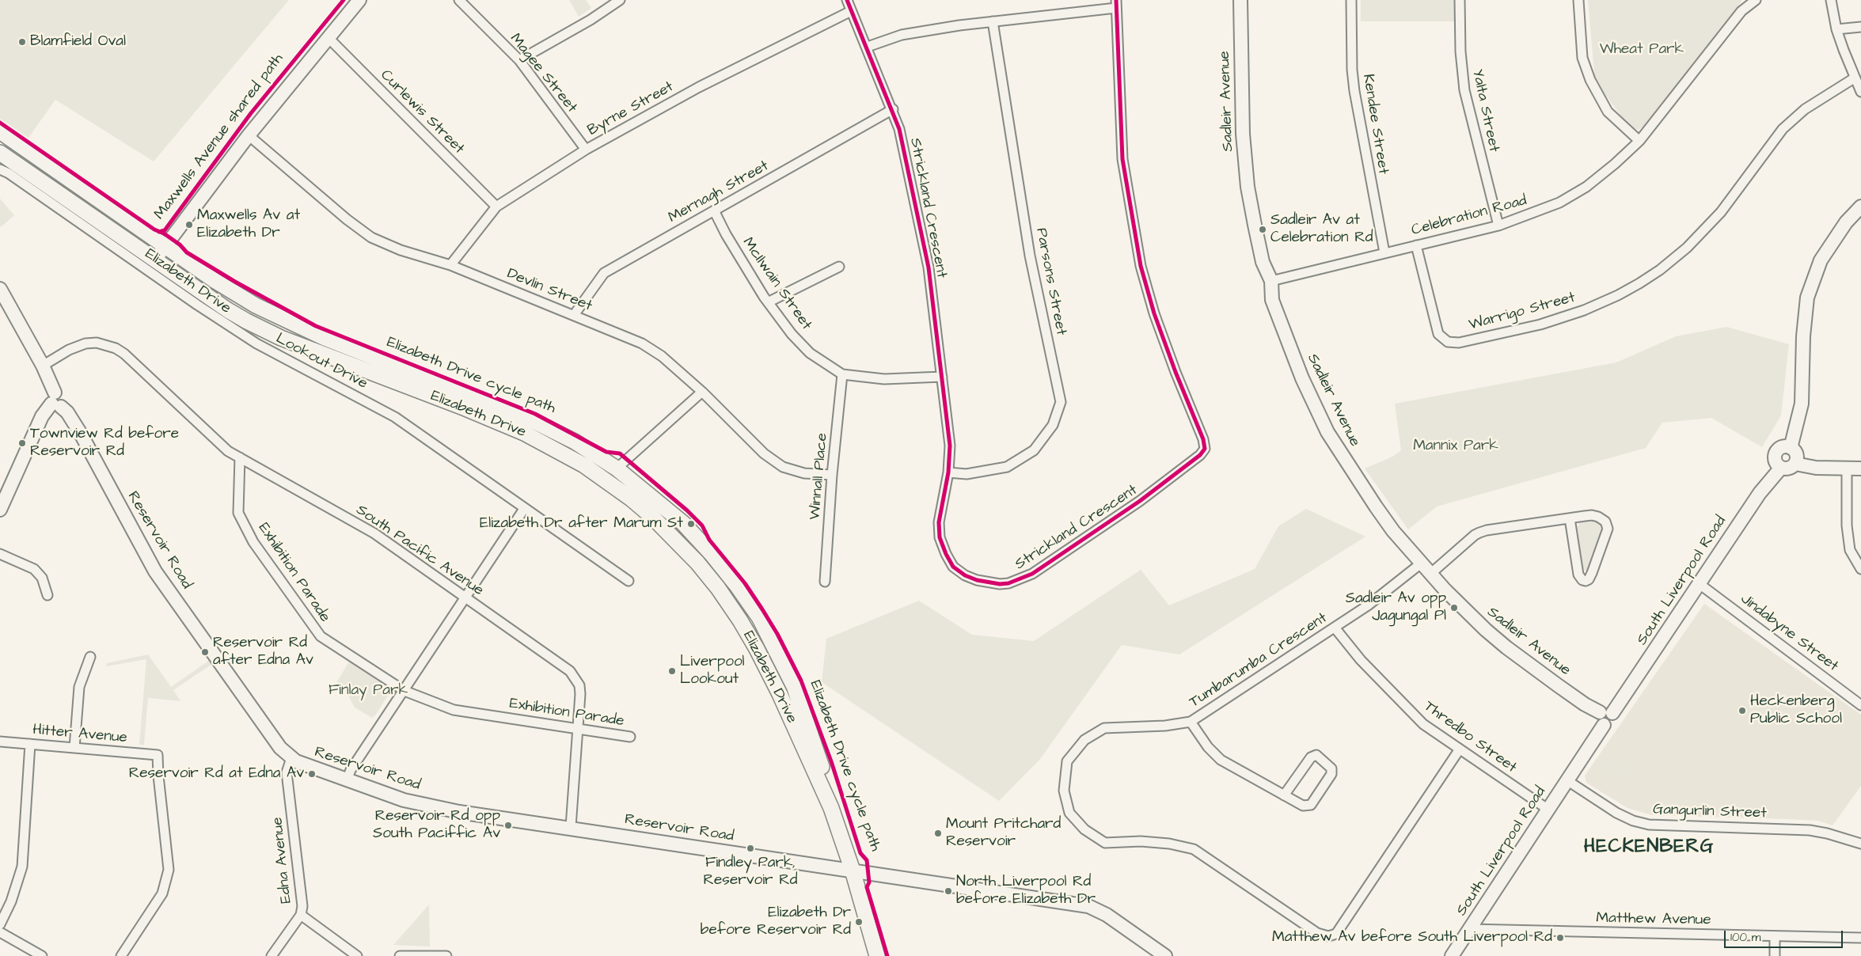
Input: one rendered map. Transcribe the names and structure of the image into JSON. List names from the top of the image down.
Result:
{
  "streets": {
    "main road": ["Elizabeth Drive"],
    "street": [
      "Magee Street",
      "Sadleir Avenue",
      "Byrne Street",
      "Yalta Street",
      "Curlewis Street",
      "Kendee Street",
      "Mernagh Street",
      "Strickland Crescent",
      "Celebration Road",
      "Parsons Street",
      "McIlwain Street",
      "Devlin Street",
      "Warrigo Street",
      "Lookout Drive",
      "Winnall Place",
      "Reservoir Road",
      "South Pacific Avenue",
      "Exhibition Parade",
      "South Liverpool Road",
      "Jindabyne Street",
      "Tumbarumba Crescent",
      "Hitter Avenue",
      "Thredbo Street",
      "Gangurlin Street",
      "Edna Avenue",
      "Matthew Avenue"
    ],
    "cycle path": ["Maxwells Avenue shared path", "Elizabeth Drive cycle path"]
  },
  "crossings": [
    ["Magee Street", "Byrne Street"],
    ["Sadleir Avenue", "Celebration Road"],
    ["Sadleir Avenue", "South Liverpool Road"],
    ["Sadleir Avenue", "Tumbarumba Crescent"],
    ["Byrne Street", "Curlewis Street"],
    ["Byrne Street", "Strickland Crescent"],
    ["Byrne Street", "Devlin Street"],
    ["Yalta Street", "Celebration Road"],
    ["Kendee Street", "Celebration Road"],
    ["Mernagh Street", "Strickland Crescent"],
    ["Mernagh Street", "McIlwain Street"],
    ["Mernagh Street", "Devlin Street"],
    ["Strickland Crescent", "Parsons Street"],
    ["Strickland Crescent", "McIlwain Street"],
    ["Celebration Road", "Warrigo Street"],
    ["Elizabeth Drive", "Reservoir Road"],
    ["McIlwain Street", "Winnall Place"],
    ["Devlin Street", "Winnall Place"],
    ["Reservoir Road", "South Pacific Avenue"],
    ["Reservoir Road", "Edna Avenue"],
    ["South Pacific Avenue", "Exhibition Parade"],
    ["South Liverpool Road", "Jindabyne Street"],
    ["South Liverpool Road", "Thredbo Street"],
    ["South Liverpool Road", "Gangurlin Street"],
    ["South Liverpool Road", "Matthew Avenue"],
    ["Tumbarumba Crescent", "Thredbo Street"]
  ],
  "districts": ["HECKENBERG"],
  "parks": ["Wheat Park", "Mannix Park", "Finlay Park"],
  "places": [
    "Blamfield Oval",
    "Maxwells Av at Elizabeth Dr",
    "Sadleir Av at Celebration Rd",
    "Townview Rd before Reservoir Rd",
    "Elizabeth Dr after Marum St",
    "Sadleir Av opp Jagungal Pl",
    "Reservoir Rd after Edna Av",
    "Liverpool Lookout",
    "Heckenberg Public School",
    "Reservoir Rd at Edna Av",
    "Reservoir Rd opp South Paciffic Av",
    "Mount Pritchard Reservoir",
    "Findley Park, Reservoir Rd",
    "North Liverpool Rd before Elizabeth Dr",
    "Elizabeth Dr before Reservoir Rd",
    "Matthew Av before South Liverpool Rd"
  ],
  "scale_bar": "100 m"
}
